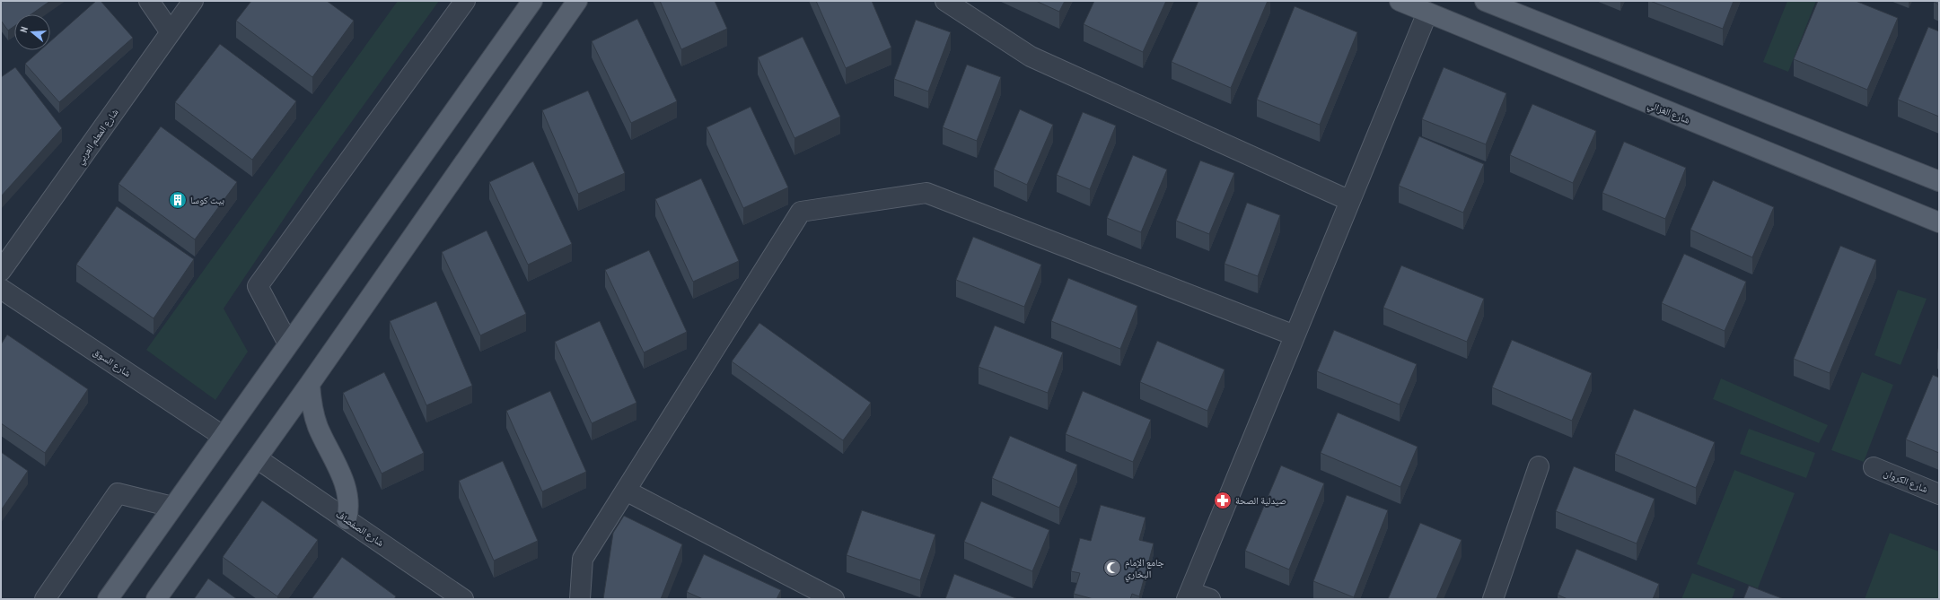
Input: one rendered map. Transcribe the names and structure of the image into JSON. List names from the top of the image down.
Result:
{
  "streets": {
    "main road": ["شارع الغزالي"],
    "street": [
      "شارع المعلم العربي",
      "شارع السوق",
      "شارع الكروان",
      "شارع الصفصاف"
    ]
  },
  "places": {
    "building": ["بيت كوسا"],
    "pharmacy": ["صيدلية الصحة"],
    "mosque": ["جامع الإمام البخاري"]
  },
  "north": "left"
}
